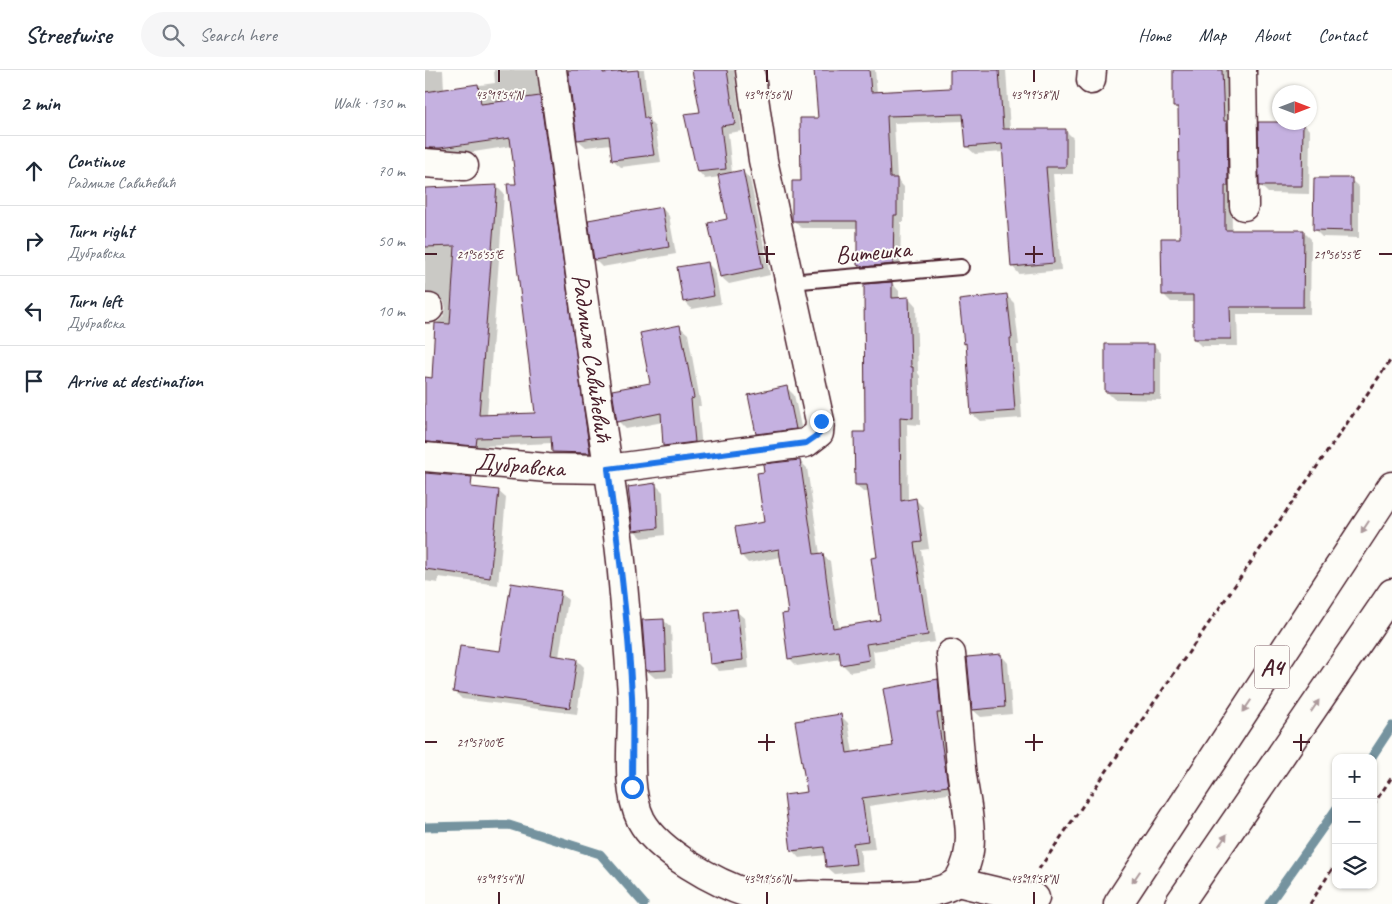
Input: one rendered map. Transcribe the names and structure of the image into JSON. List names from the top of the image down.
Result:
{
  "streets": {
    "main road": ["Радмиле Савићевић", "Дубравска", "A4"],
    "lane": ["Витешка"]
  },
  "crossings": [
    ["Витешка", "Дубравска"],
    ["Радмиле Савићевић", "Дубравска"]
  ],
  "north": "right",
  "page": {
    "header": "Streetwise",
    "search": "Search here",
    "nav": [
      "Home",
      "Map",
      "About",
      "Contact"
    ],
    "heading": ["2 min", "Walk · 130 m"],
    "list": [
      ["Continue", "Радмиле Савићевић", "70 m"],
      ["Turn right", "Дубравска", "50 m"],
      ["Turn left", "Дубравска", "10 m"],
      "Arrive at destination"
    ],
    "map_buttons": ["+", "−"]
  },
  "coordinates": [
    "43°19'54\"N",
    "43°19'56\"N",
    "43°19'58\"N",
    "21°56'55\"E",
    "21°57'00\"E"
  ]
}
